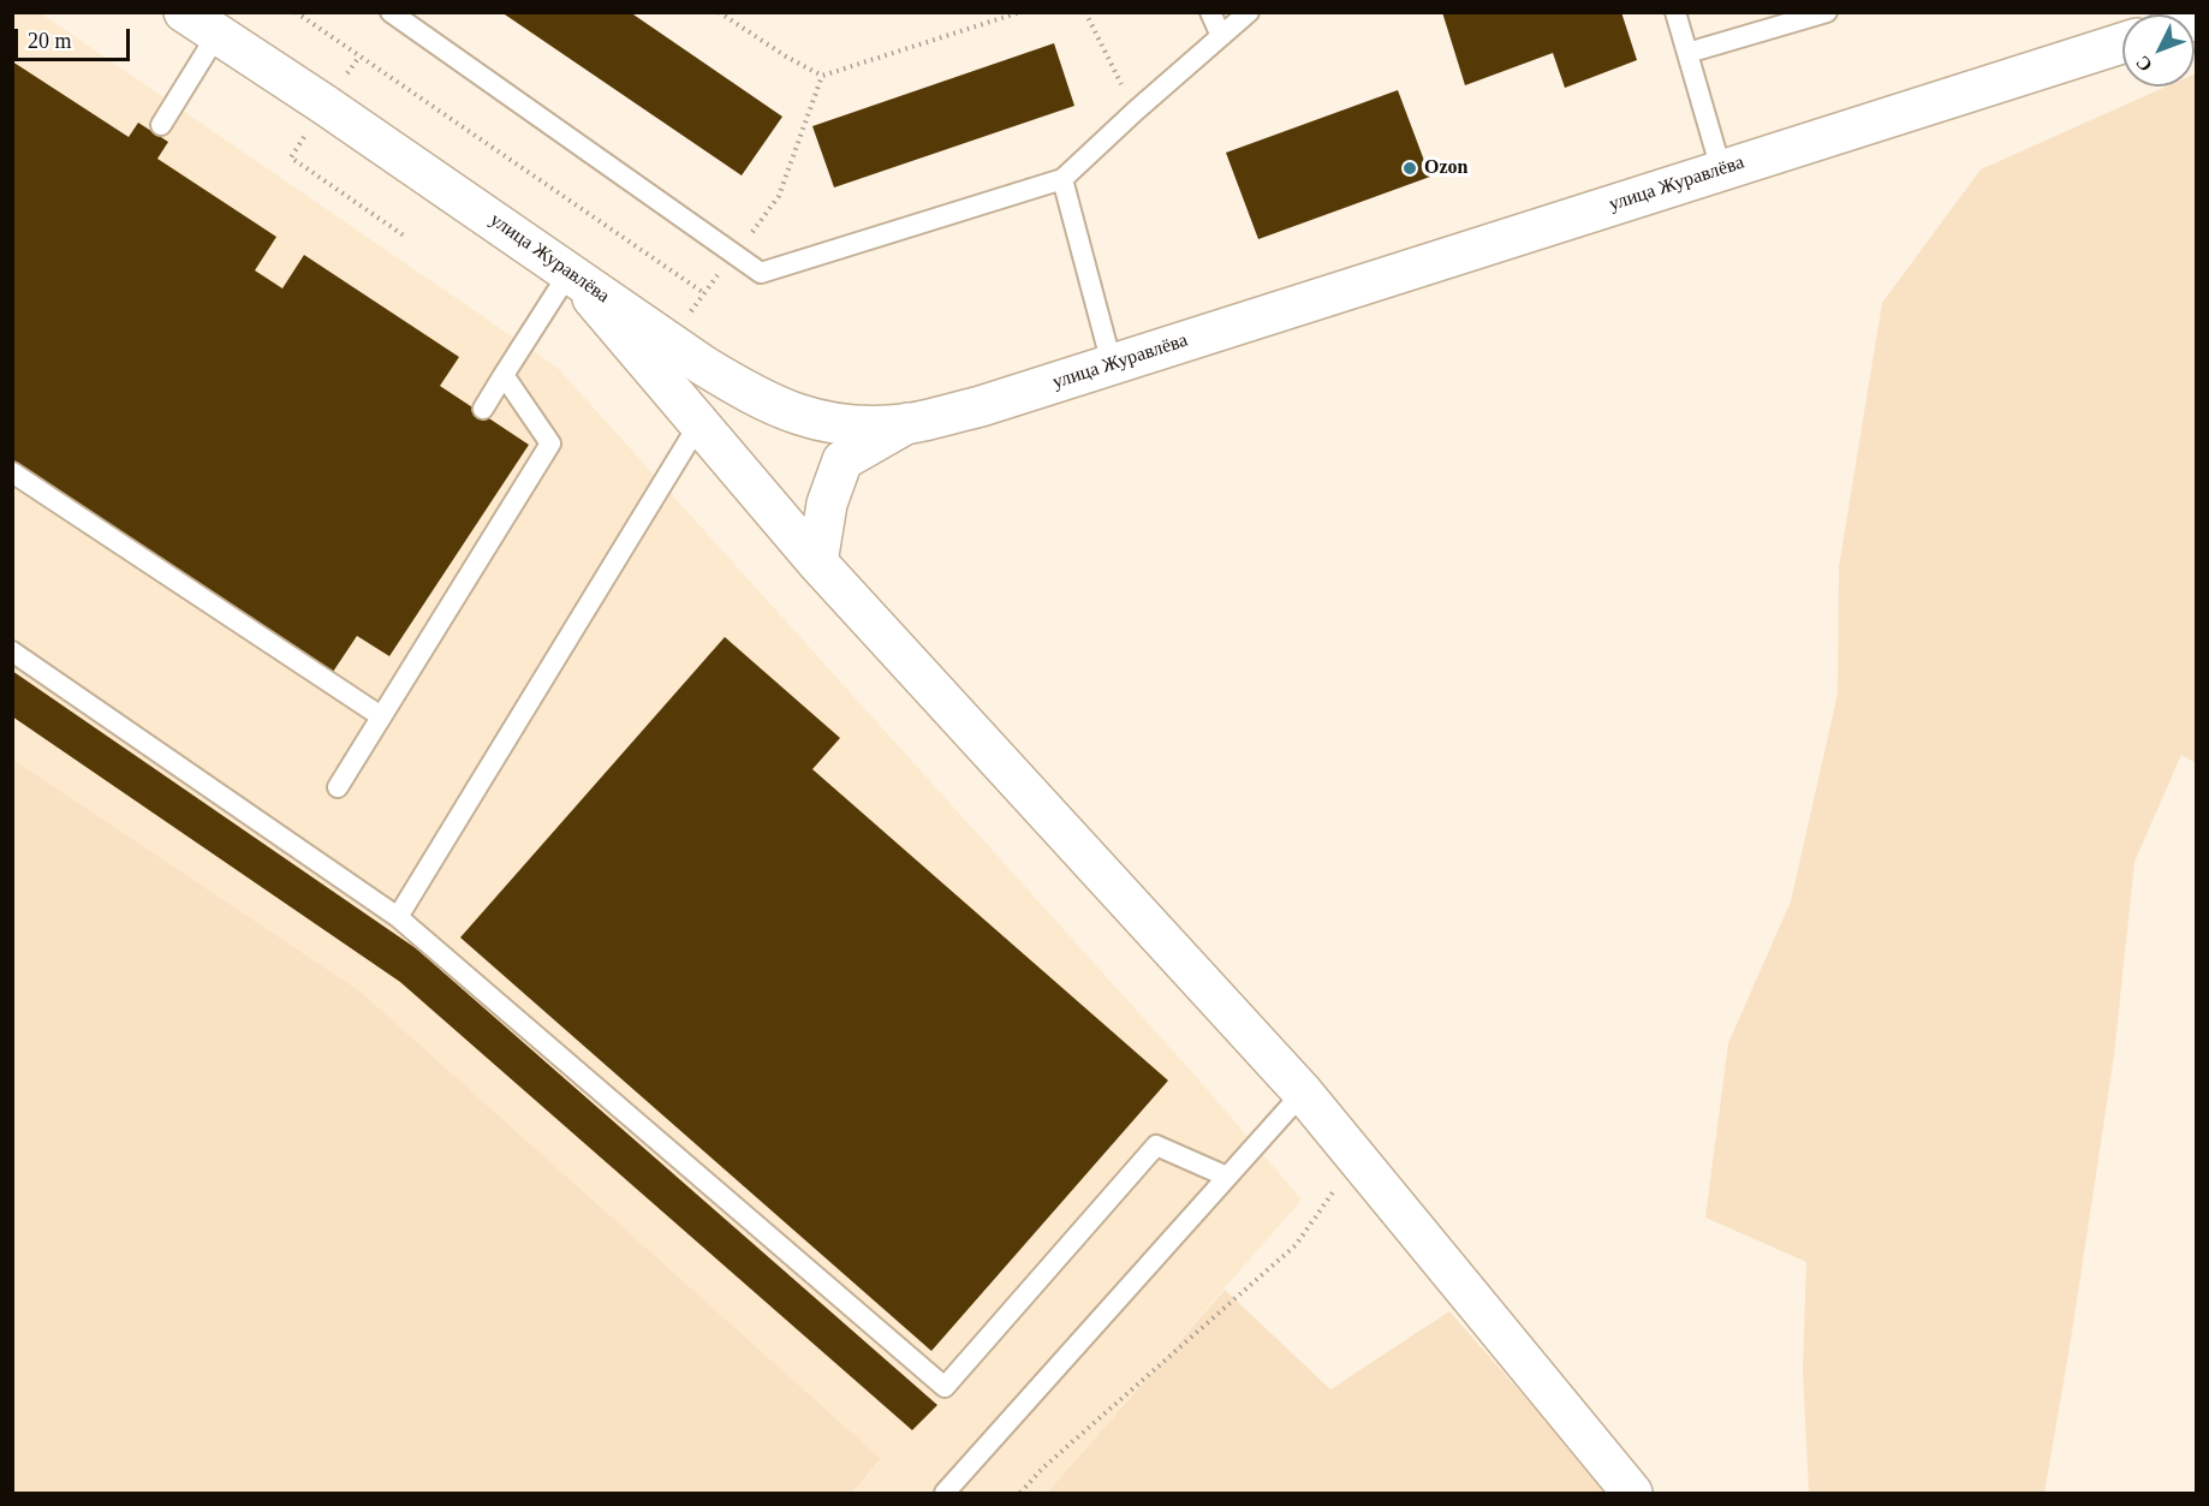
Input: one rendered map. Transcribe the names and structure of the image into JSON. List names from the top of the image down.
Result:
{
  "streets": {
    "street": ["улица Журавлёва"]
  },
  "places": ["Ozon"],
  "scale_bar": "20 m",
  "north": "bottom left"
}
